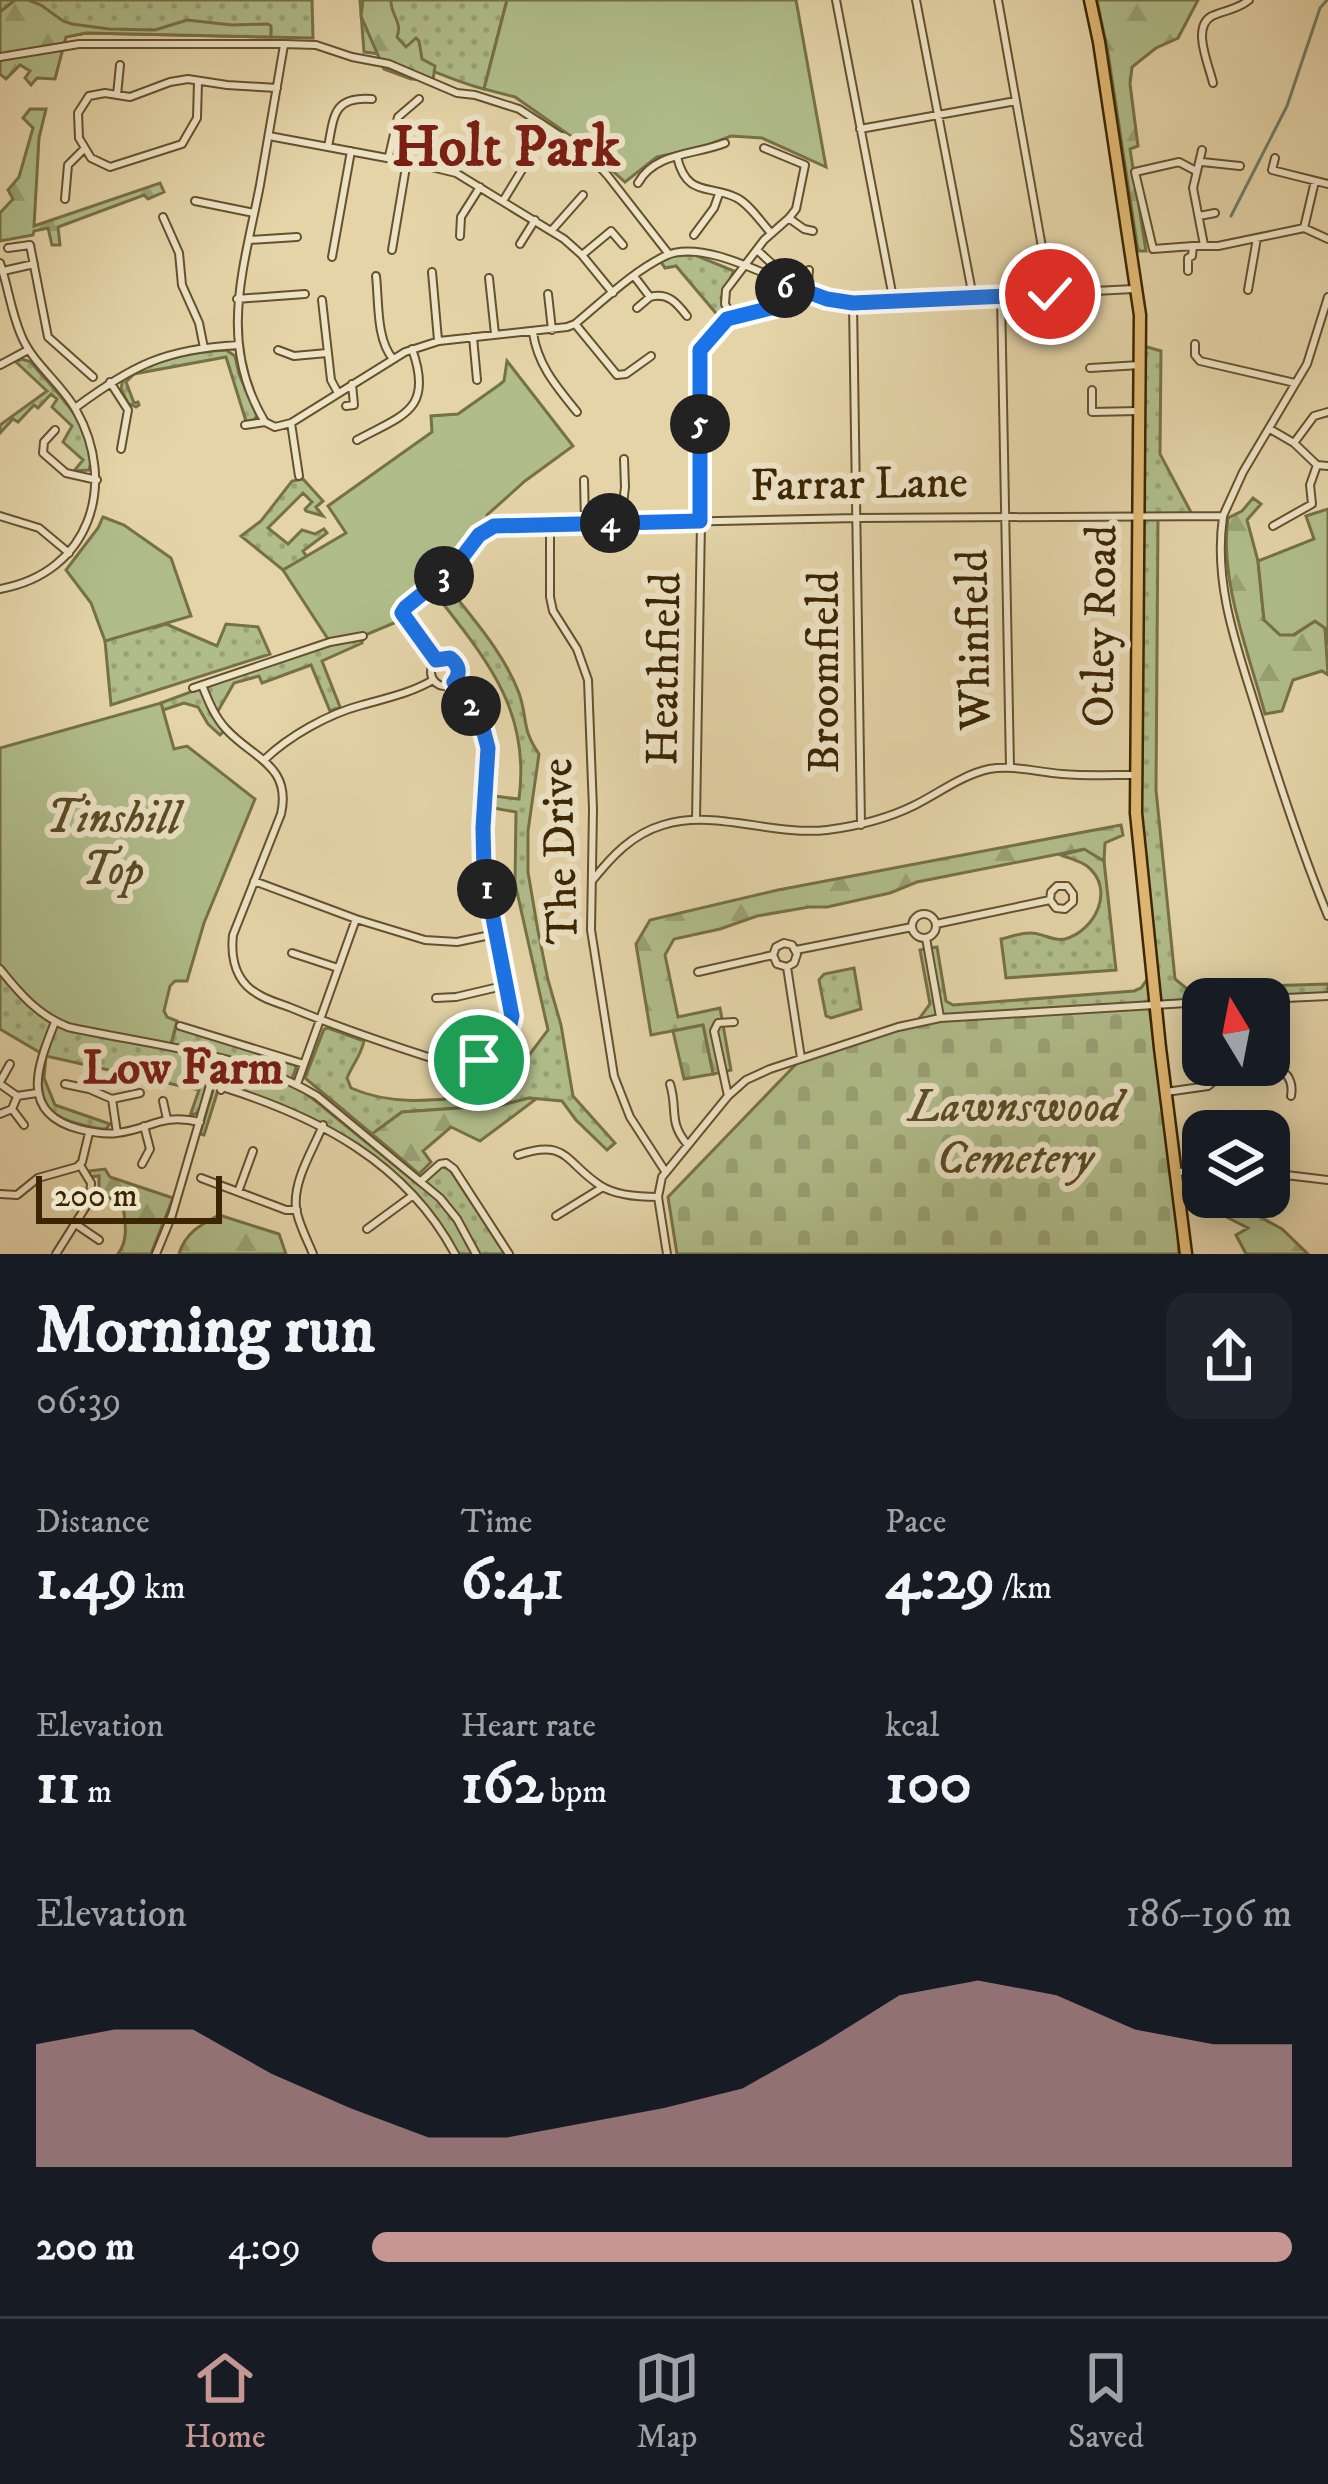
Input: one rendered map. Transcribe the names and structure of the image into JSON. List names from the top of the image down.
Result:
{
  "streets": {
    "highway": ["Otley Road"],
    "street": [
      "Farrar Lane",
      "Whinfield",
      "Heathfield",
      "Broomfield",
      "The Drive"
    ]
  },
  "crossings": [
    ["Farrar Lane", "Otley Road"],
    ["Farrar Lane", "Whinfield"],
    ["Farrar Lane", "Heathfield"],
    ["Farrar Lane", "Broomfield"],
    ["Farrar Lane", "The Drive"]
  ],
  "districts": ["Holt Park", "Low Farm"],
  "parks": ["Tinshill Top", "Lawnswood Cemetery"],
  "scale_bar": "200 m",
  "north": "top",
  "page": {
    "pins": [
      "6",
      "5",
      "4",
      "3",
      "2",
      "1"
    ],
    "scale": "200 m",
    "heading": ["Morning run", "06:39"],
    "stats": [
      ["Distance", "1.49 km"],
      ["Time", "6:41"],
      ["Pace", "4:29 /km"],
      ["Elevation", "11 m"],
      ["Heart rate", "162 bpm"],
      ["kcal", "100"]
    ],
    "chart": ["Elevation", "186–196 m"],
    "list": [
      {
        "name": "200 m",
        "note": "4:09"
      }
    ],
    "tabs": ["Home", "Map", "Saved"]
  }
}
